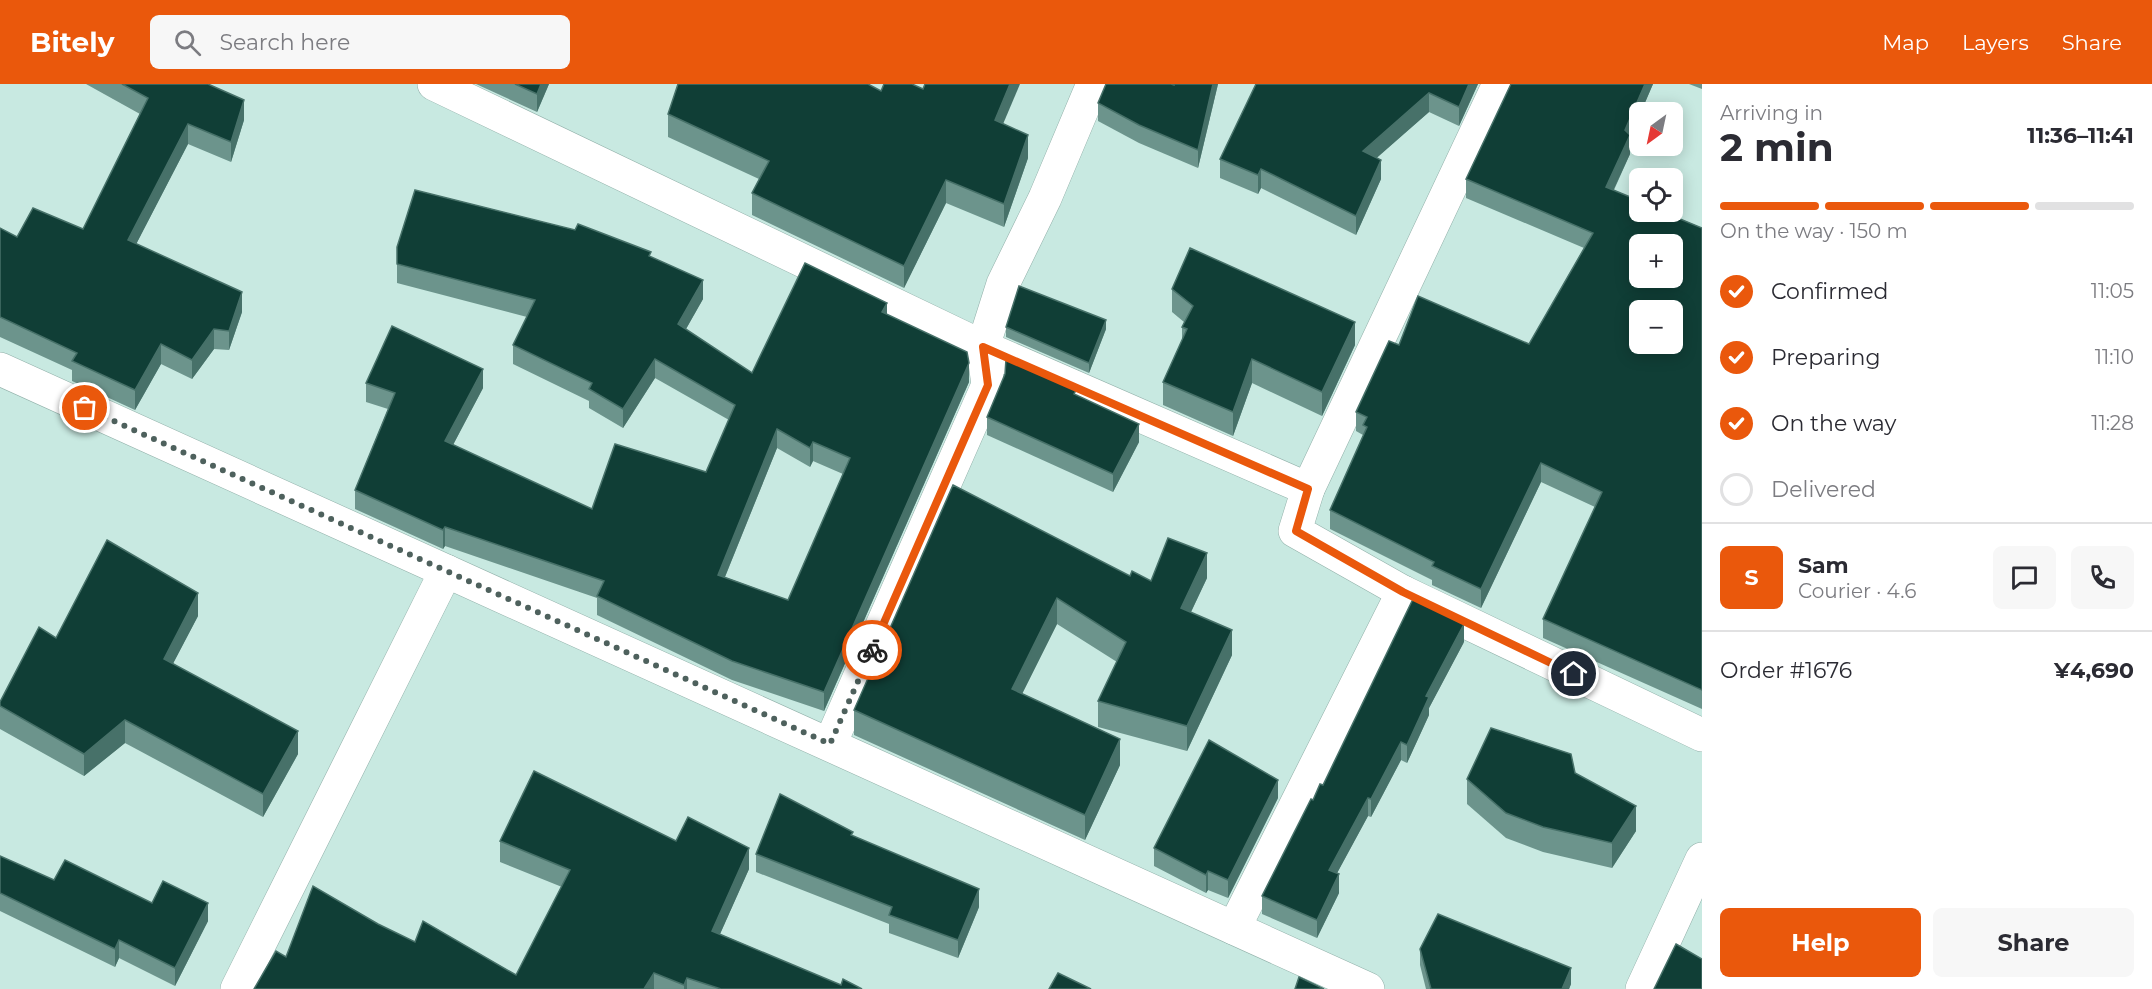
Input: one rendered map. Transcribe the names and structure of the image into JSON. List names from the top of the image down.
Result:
{
  "north": "bottom left",
  "page": {
    "header": "Bitely",
    "search": "Search here",
    "nav": ["Map", "Layers", "Share"],
    "heading": ["2 min", "Arriving in", "11:36–11:41"],
    "panel": [
      "Sam",
      "Courier · 4.6",
      "Order #1676",
      "¥4,690"
    ],
    "map_buttons": ["+", "−"],
    "bar": "On the way · 150 m",
    "list": [
      ["Confirmed", "11:05"],
      ["Preparing", "11:10"],
      ["On the way", "11:28"],
      "Delivered"
    ],
    "round": "S",
    "buttons": ["Help", "Share"]
  }
}
